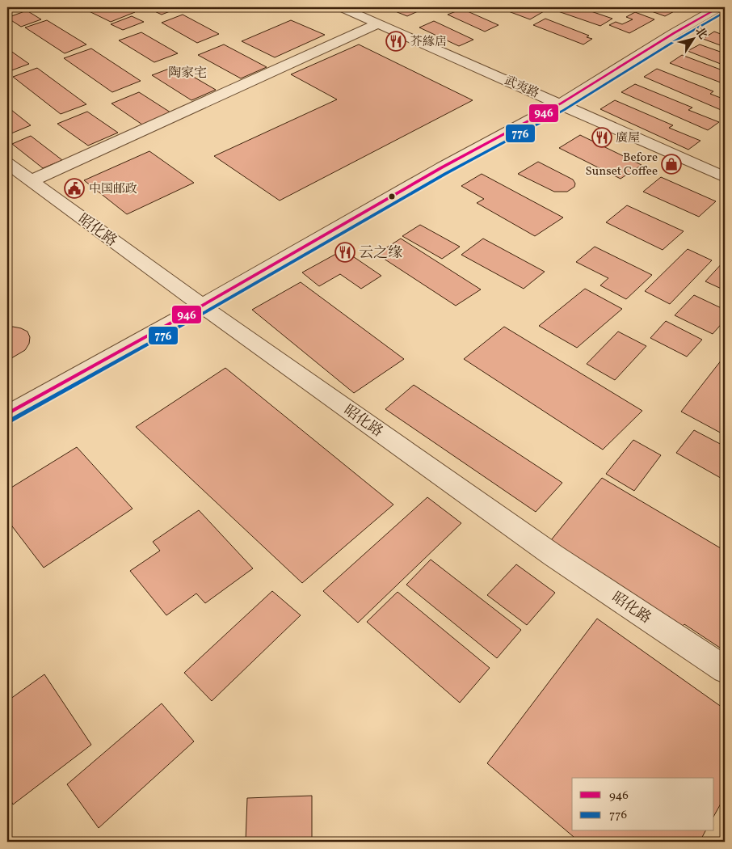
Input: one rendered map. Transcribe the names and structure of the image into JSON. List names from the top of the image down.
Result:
{
  "streets": {
    "street": ["武夷路", "昭化路"]
  },
  "districts": ["陶家宅"],
  "places": {
    "restaurant": ["芥緣扂", "廣屋", "云之缘"],
    "shop": ["Before Sunset Coffee"],
    "public building": ["中国邮政"]
  },
  "lines": ["transit line 946", "transit line 776"],
  "legend": ["946", "776"],
  "north": "top right"
}
